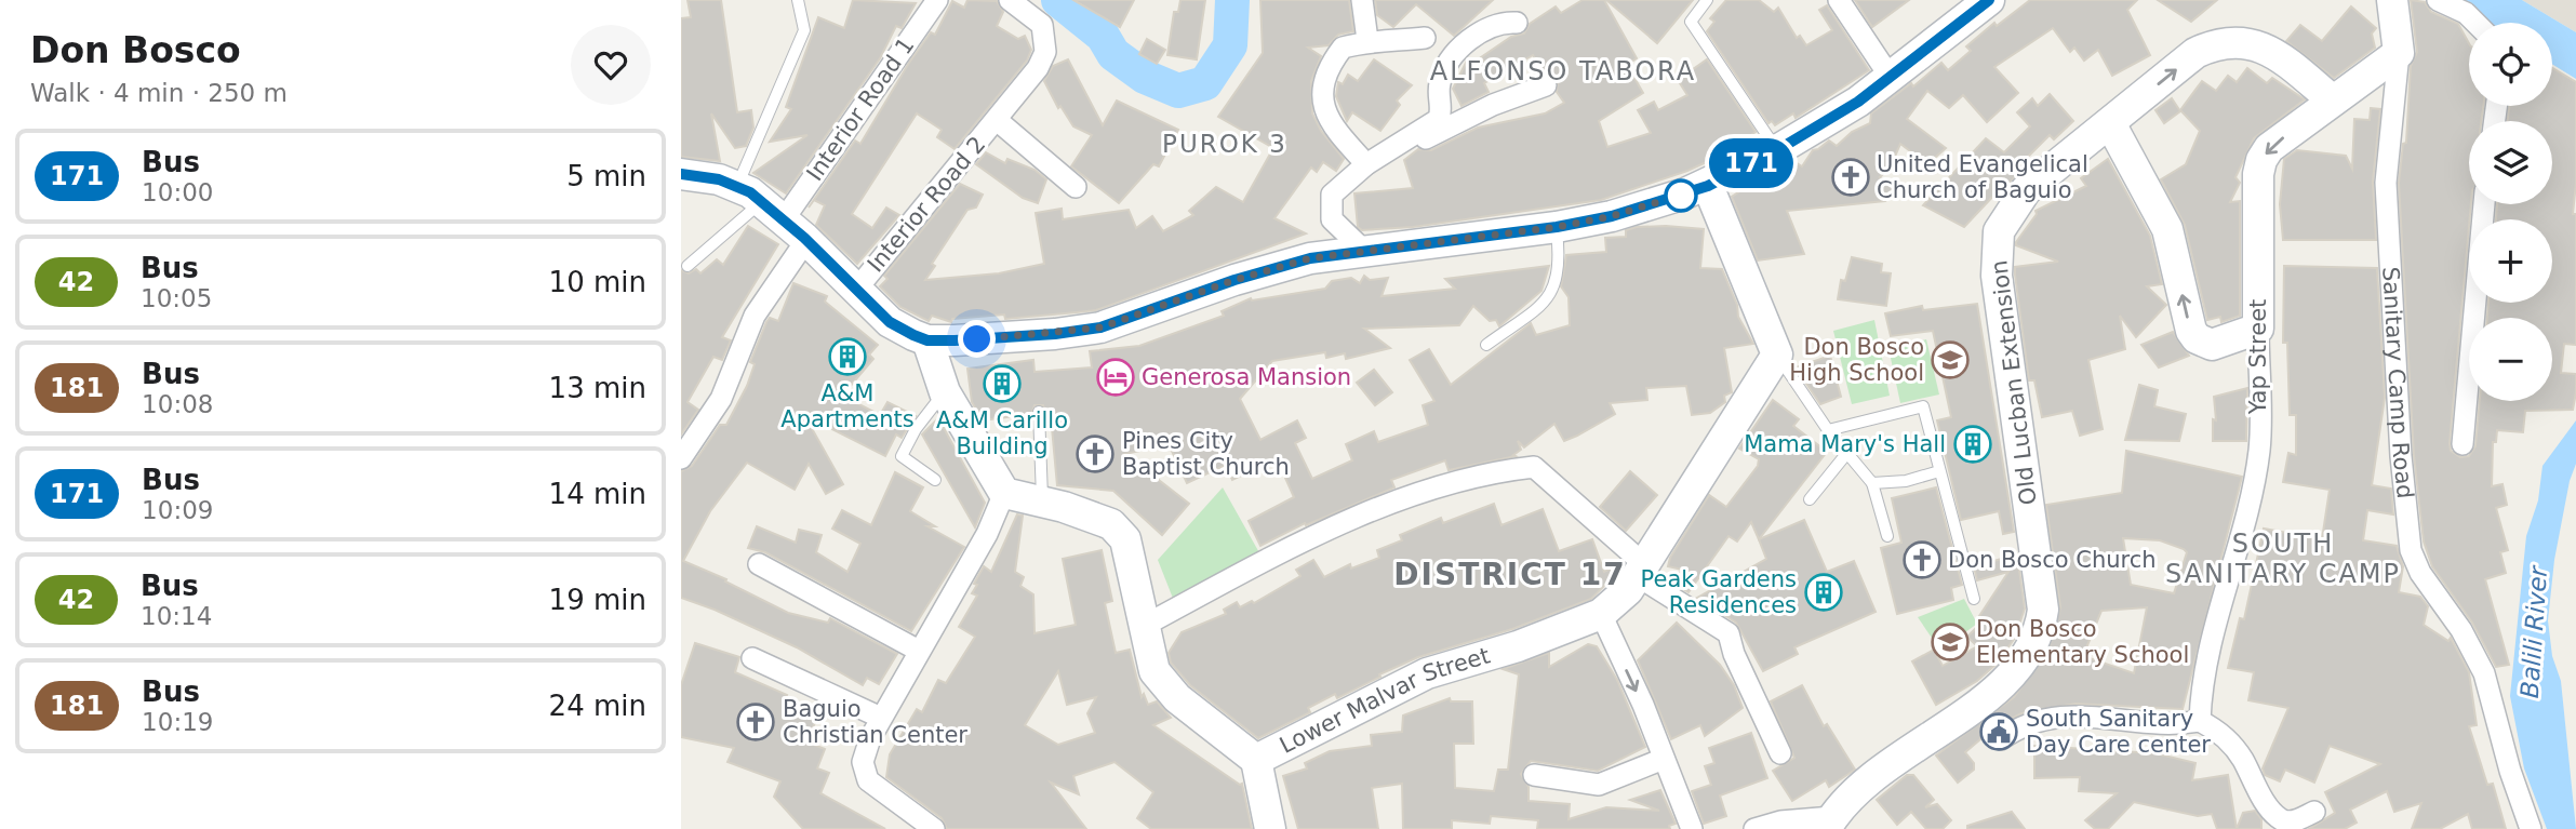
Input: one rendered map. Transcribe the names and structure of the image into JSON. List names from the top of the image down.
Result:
{
  "streets": {
    "street": [
      "Interior Road 1",
      "Interior Road 2",
      "Yap Street",
      "Old Lucban Extension",
      "Sanitary Camp Road",
      "Lower Malvar Street"
    ]
  },
  "crossings": [
    ["Yap Street", "Old Lucban Extension"],
    ["Yap Street", "Sanitary Camp Road"]
  ],
  "districts": [
    "ALFONSO TABORA",
    "PUROK 3",
    "SOUTH SANITARY CAMP",
    "DISTRICT 17"
  ],
  "water": ["Balili River"],
  "places": {
    "church": [
      "United Evangelical Church of Baguio",
      "Pines City Baptist Church",
      "Don Bosco Church",
      "Baguio Christian Center"
    ],
    "building": [
      "A&M Apartments",
      "A&M Carillo Building",
      "Mama Mary's Hall",
      "Peak Gardens Residences"
    ],
    "school or university": ["Don Bosco High School", "Don Bosco Elementary School"],
    "hotel": ["Generosa Mansion"],
    "public building": ["South Sanitary Day Care center"]
  },
  "lines": ["bus line 171"],
  "page": {
    "heading": ["Don Bosco", "Walk · 4 min · 250 m"],
    "on_map": "171",
    "map_buttons": ["+", "−"],
    "list": [
      {
        "mark": "171",
        "name": "Bus",
        "note": "10:00",
        "value": "5 min"
      },
      {
        "mark": "42",
        "name": "Bus",
        "note": "10:05",
        "value": "10 min"
      },
      {
        "mark": "181",
        "name": "Bus",
        "note": "10:08",
        "value": "13 min"
      },
      {
        "mark": "171",
        "name": "Bus",
        "note": "10:09",
        "value": "14 min"
      },
      {
        "mark": "42",
        "name": "Bus",
        "note": "10:14",
        "value": "19 min"
      },
      {
        "mark": "181",
        "name": "Bus",
        "note": "10:19",
        "value": "24 min"
      }
    ]
  }
}
